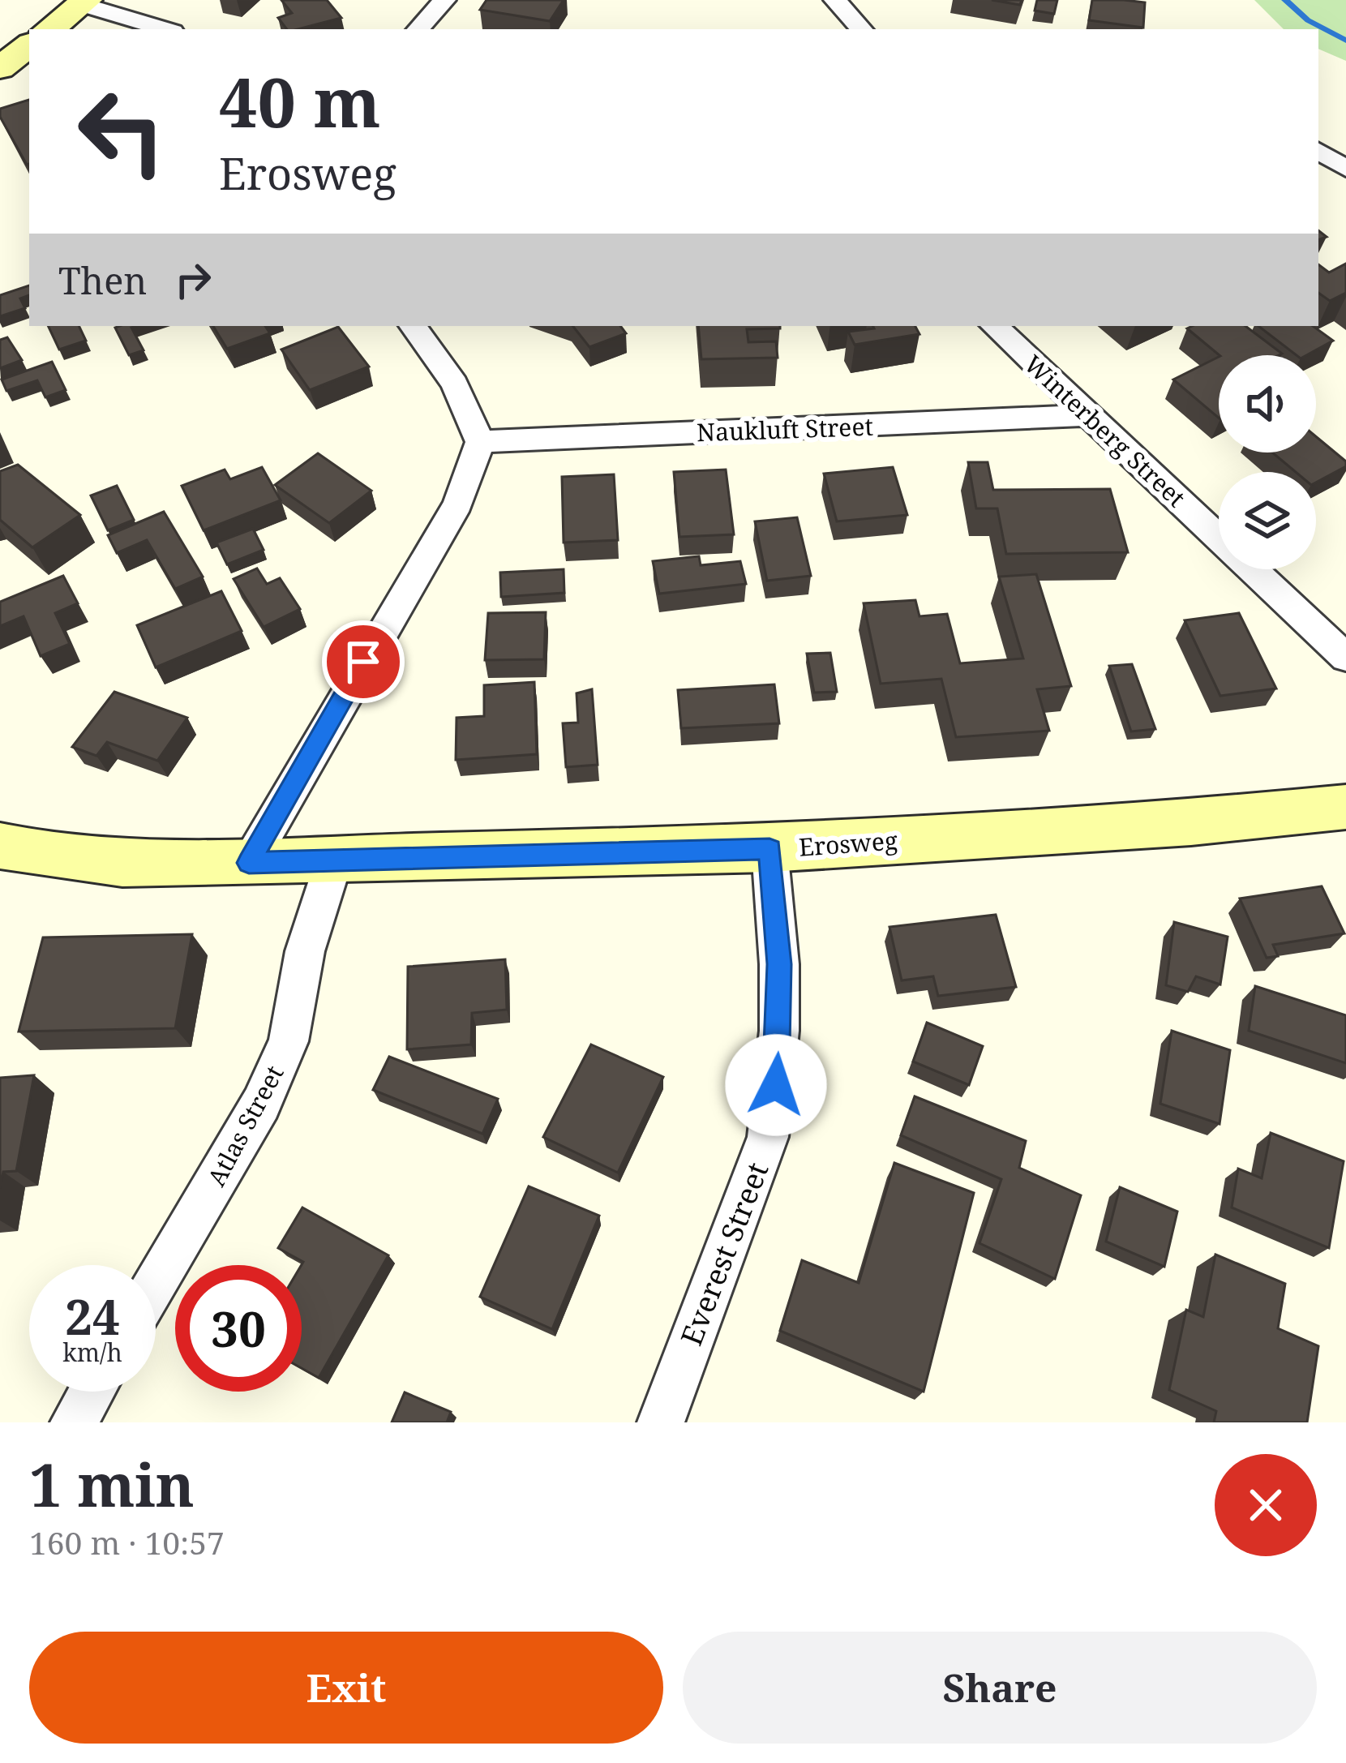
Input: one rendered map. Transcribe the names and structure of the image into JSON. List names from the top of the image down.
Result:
{
  "streets": {
    "street": [
      "Naukluft Street",
      "Winterberg Street",
      "Erosweg",
      "Atlas Street",
      "Everest Street"
    ]
  },
  "crossings": [
    ["Naukluft Street", "Winterberg Street"],
    ["Erosweg", "Atlas Street"],
    ["Erosweg", "Everest Street"]
  ],
  "page": {
    "turn": ["40 m", "Erosweg"],
    "then": "Then",
    "speed": "24 km/h",
    "limit": "30",
    "heading": ["1 min", "160 m · 10:57"],
    "buttons": ["Exit", "Share"]
  }
}
